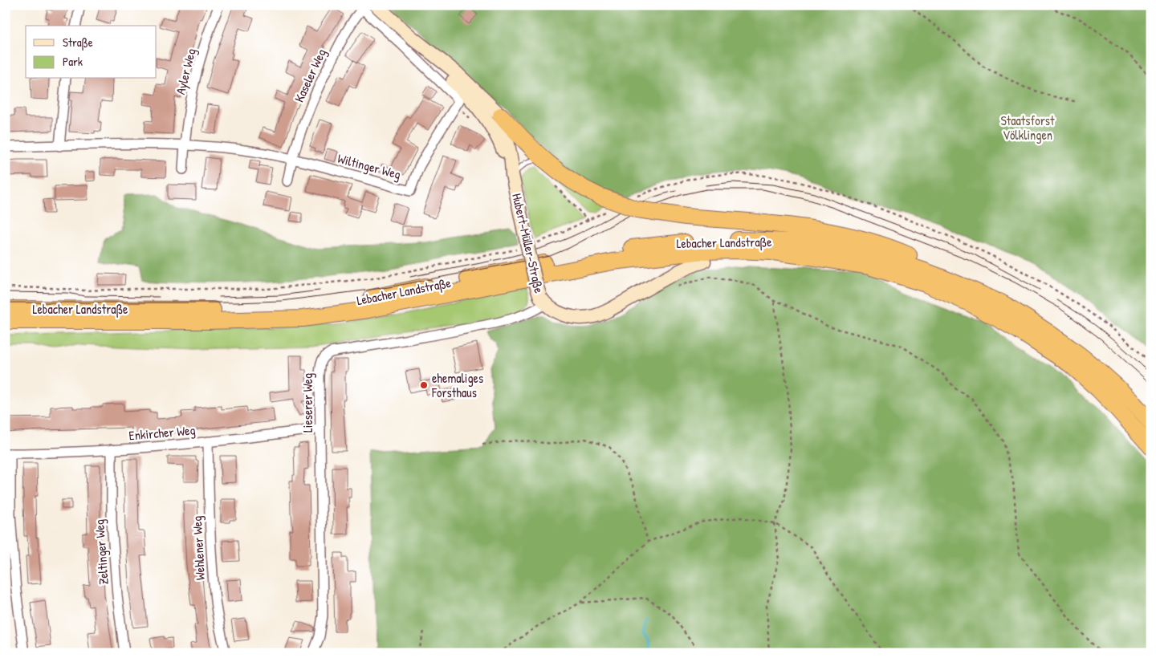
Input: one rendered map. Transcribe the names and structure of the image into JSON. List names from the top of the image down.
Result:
{
  "streets": {
    "highway": ["Lebacher Landstraße"],
    "main road": ["Hubert-Müller-Straße"],
    "street": [
      "Ayler Weg",
      "Kaseler Weg",
      "Wiltinger Weg",
      "Lieserer Weg",
      "Enkircher Weg",
      "Wehlener Weg",
      "Zeltinger Weg"
    ]
  },
  "crossings": [
    ["Ayler Weg", "Wiltinger Weg"],
    ["Kaseler Weg", "Wiltinger Weg"],
    ["Kaseler Weg", "Hubert-Müller-Straße"],
    ["Wiltinger Weg", "Hubert-Müller-Straße"],
    ["Hubert-Müller-Straße", "Lieserer Weg"],
    ["Lieserer Weg", "Enkircher Weg"],
    ["Enkircher Weg", "Wehlener Weg"],
    ["Enkircher Weg", "Zeltinger Weg"]
  ],
  "parks": ["Staatsforst Völklingen"],
  "places": ["ehemaliges Forsthaus"],
  "legend": ["Straße", "Park"]
}
